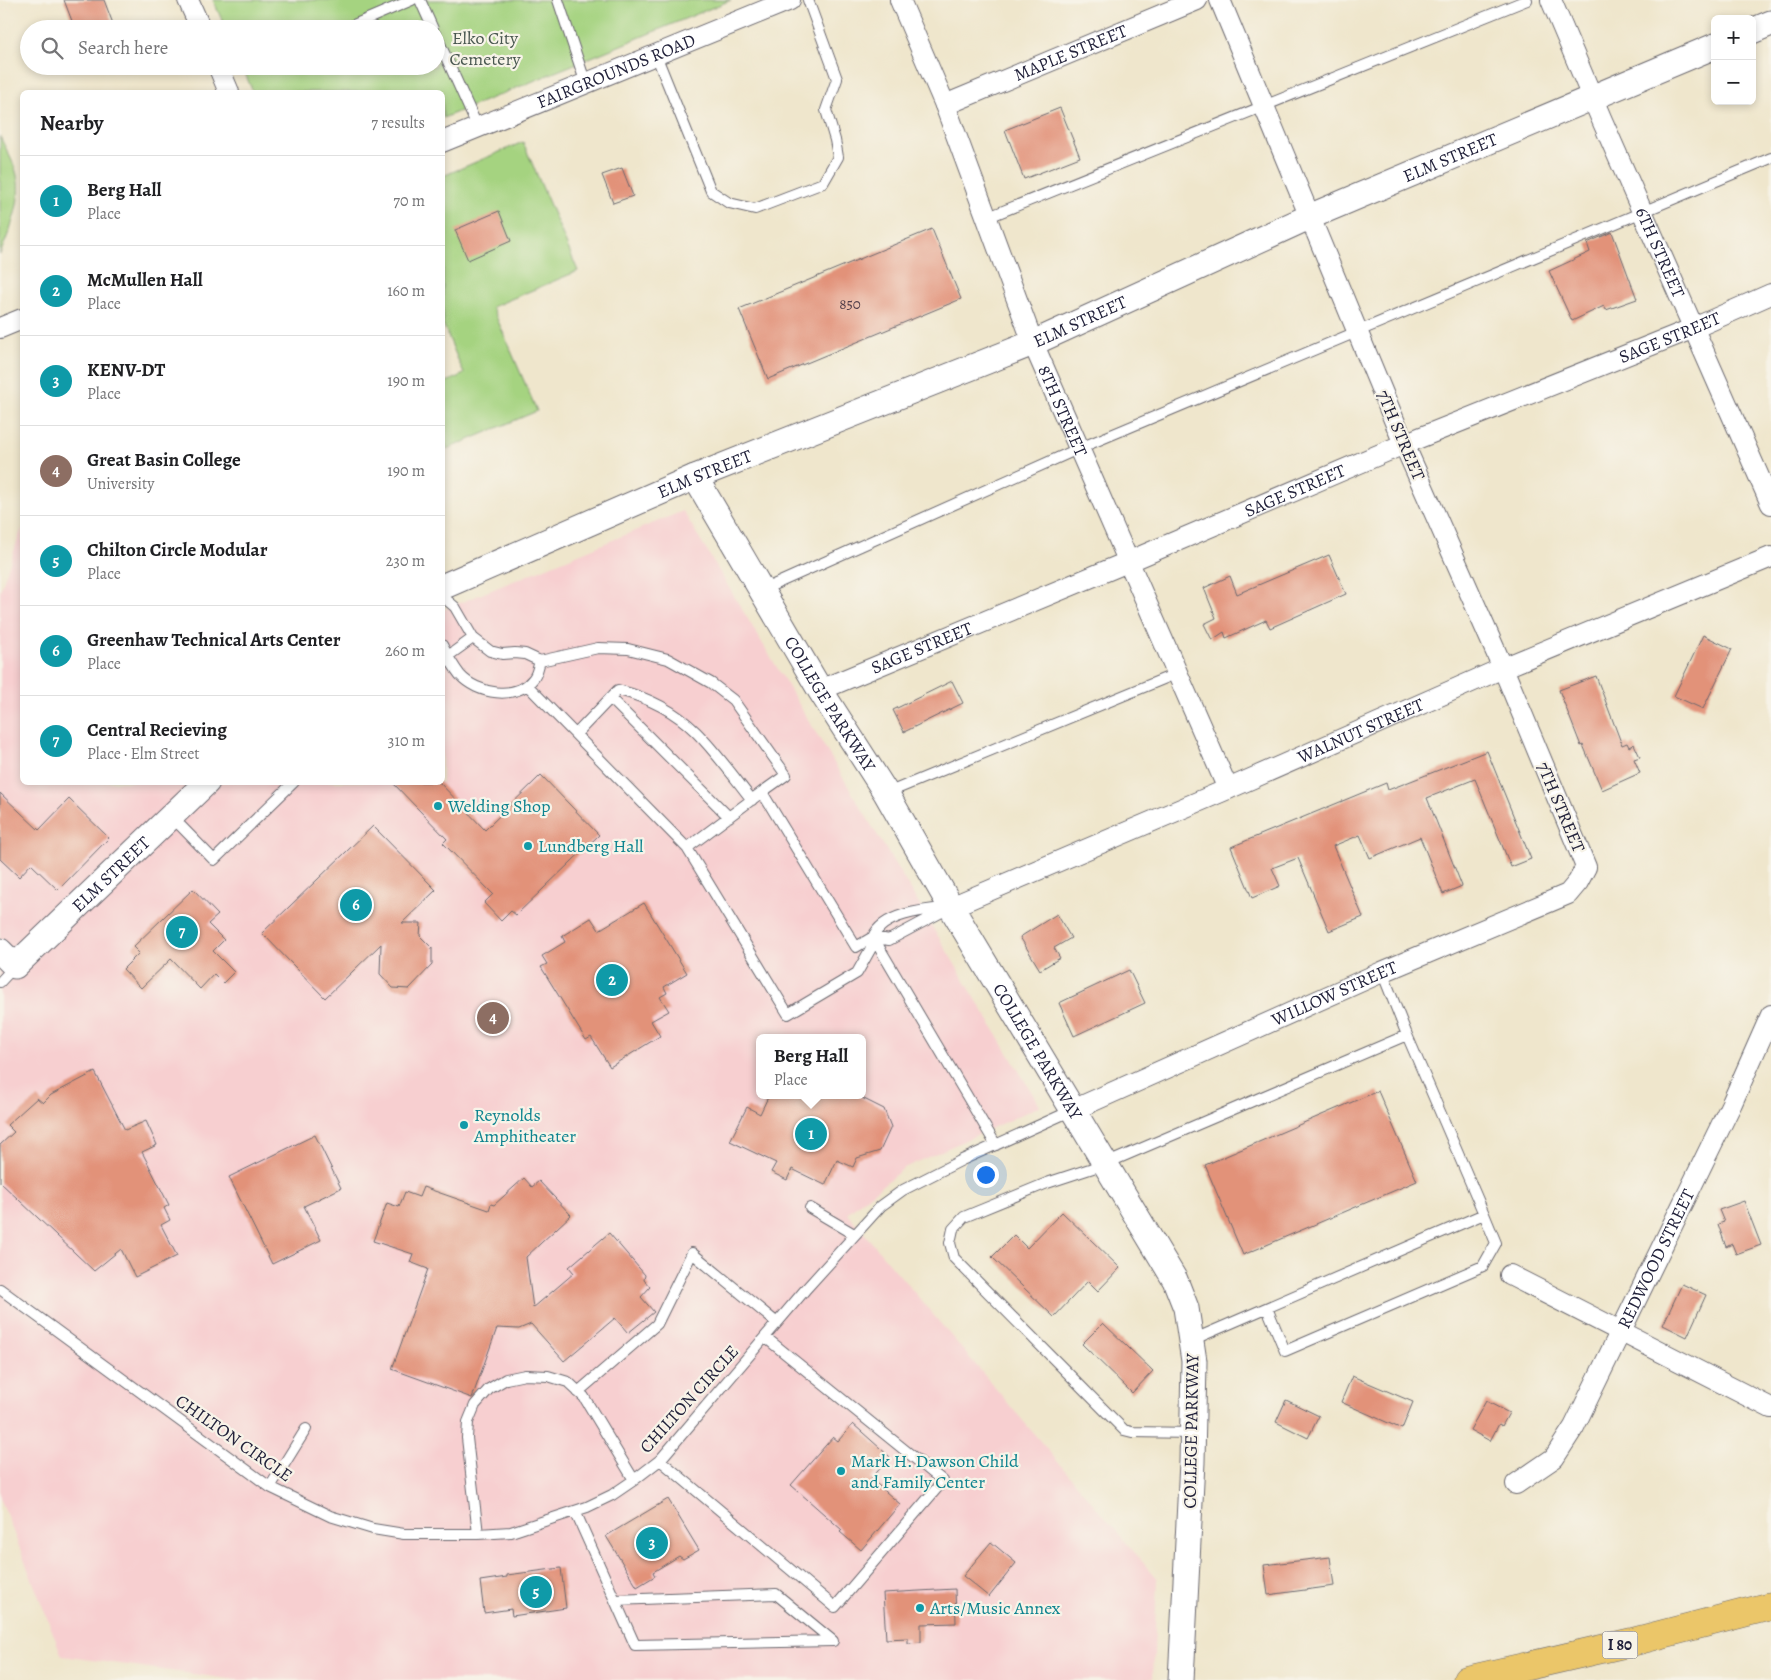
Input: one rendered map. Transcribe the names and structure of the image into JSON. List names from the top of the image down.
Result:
{
  "streets": {
    "highway": ["I 80"],
    "street": [
      "MAPLE STREET",
      "FAIRGROUNDS ROAD",
      "ELM STREET",
      "6TH STREET",
      "SAGE STREET",
      "8TH STREET",
      "7TH STREET",
      "COLLEGE PARKWAY",
      "WALNUT STREET",
      "WILLOW STREET",
      "REDWOOD STREET"
    ],
    "lane": ["CHILTON CIRCLE"]
  },
  "crossings": [
    ["MAPLE STREET", "8TH STREET"],
    ["ELM STREET", "6TH STREET"],
    ["ELM STREET", "8TH STREET"],
    ["ELM STREET", "7TH STREET"],
    ["ELM STREET", "COLLEGE PARKWAY"],
    ["6TH STREET", "SAGE STREET"],
    ["SAGE STREET", "8TH STREET"],
    ["SAGE STREET", "7TH STREET"],
    ["SAGE STREET", "COLLEGE PARKWAY"],
    ["8TH STREET", "WALNUT STREET"],
    ["7TH STREET", "WALNUT STREET"],
    ["7TH STREET", "WILLOW STREET"],
    ["COLLEGE PARKWAY", "WALNUT STREET"],
    ["COLLEGE PARKWAY", "WILLOW STREET"],
    ["COLLEGE PARKWAY", "CHILTON CIRCLE"],
    ["WILLOW STREET", "CHILTON CIRCLE"]
  ],
  "parks": ["Elko City Cemetery"],
  "places": [
    "Welding Shop",
    "Lundberg Hall",
    "Reynolds Amphitheater",
    "Mark H. Dawson Child and Family Center",
    "Arts/Music Annex"
  ],
  "house_numbers": ["850"],
  "page": {
    "map_buttons": ["+", "−"],
    "search": "Search here",
    "heading": ["Nearby", "7 results"],
    "list": [
      {
        "mark": "1",
        "name": "Berg Hall",
        "note": "Place",
        "value": "70 m"
      },
      {
        "mark": "2",
        "name": "McMullen Hall",
        "note": "Place",
        "value": "160 m"
      },
      {
        "mark": "3",
        "name": "KENV-DT",
        "note": "Place",
        "value": "190 m"
      },
      {
        "mark": "4",
        "name": "Great Basin College",
        "note": "University",
        "value": "190 m"
      },
      {
        "mark": "5",
        "name": "Chilton Circle Modular",
        "note": "Place",
        "value": "230 m"
      },
      {
        "mark": "6",
        "name": "Greenhaw Technical Arts Center",
        "note": "Place",
        "value": "260 m"
      },
      {
        "mark": "7",
        "name": "Central Recieving",
        "note": "Place · Elm Street",
        "value": "310 m"
      }
    ],
    "pins": [
      "6",
      "7",
      "2",
      "4",
      "1",
      "3",
      "5"
    ],
    "popup": ["Berg Hall", "Place"]
  }
}
